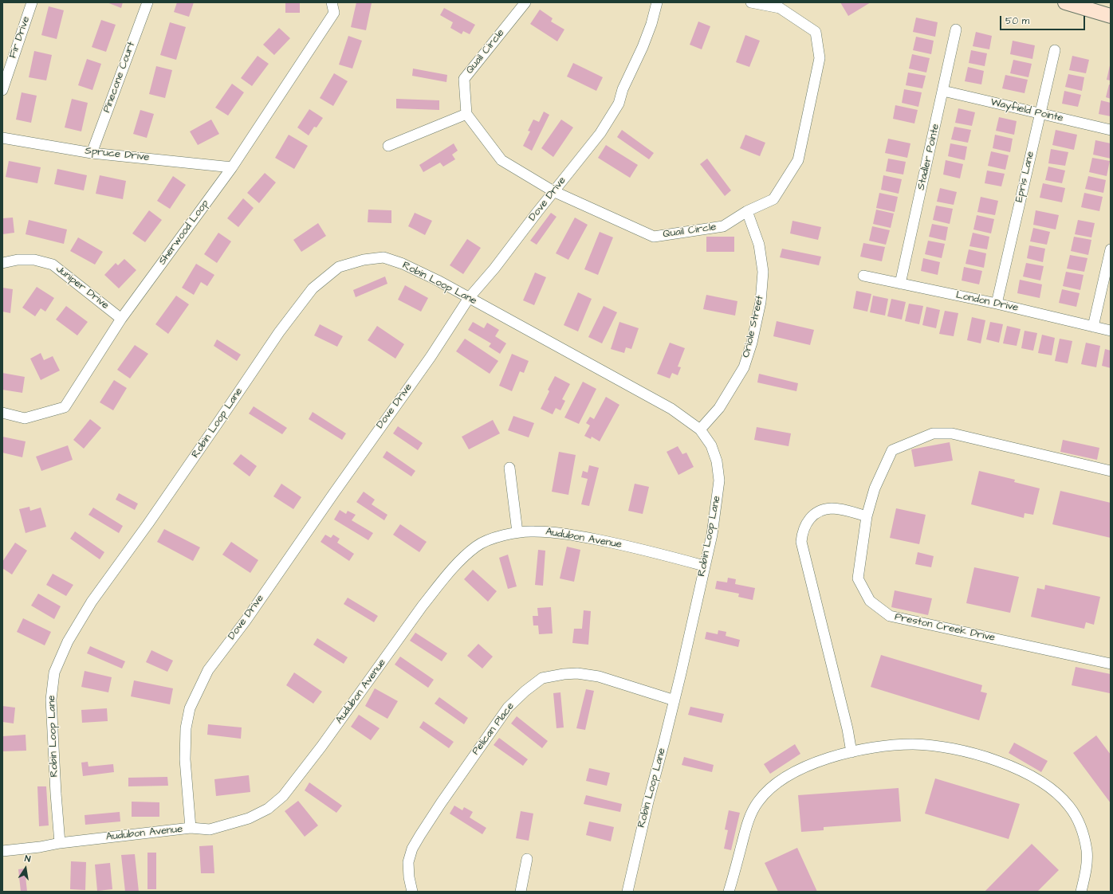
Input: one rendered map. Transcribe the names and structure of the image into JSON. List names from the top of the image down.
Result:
{
  "streets": {
    "street": [
      "Fir Drive",
      "Quail Circle",
      "Pinecone Court",
      "Wayfield Pointe",
      "Spruce Drive",
      "Stadler Pointe",
      "Epris Lane",
      "Dove Drive",
      "Sherwood Loop",
      "Robin Loop Lane",
      "Juniper Drive",
      "London Drive",
      "Oriole Street",
      "Audubon Avenue",
      "Preston Creek Drive",
      "Pelican Place"
    ]
  },
  "crossings": [
    ["Quail Circle", "Dove Drive"],
    ["Quail Circle", "Oriole Street"],
    ["Pinecone Court", "Spruce Drive"],
    ["Wayfield Pointe", "Stadler Pointe"],
    ["Wayfield Pointe", "Epris Lane"],
    ["Spruce Drive", "Sherwood Loop"],
    ["Stadler Pointe", "London Drive"],
    ["Epris Lane", "London Drive"],
    ["Dove Drive", "Robin Loop Lane"],
    ["Dove Drive", "Audubon Avenue"],
    ["Sherwood Loop", "Juniper Drive"],
    ["Robin Loop Lane", "Oriole Street"],
    ["Robin Loop Lane", "Audubon Avenue"],
    ["Robin Loop Lane", "Pelican Place"]
  ],
  "scale_bar": "50 m",
  "north": "top"
}
